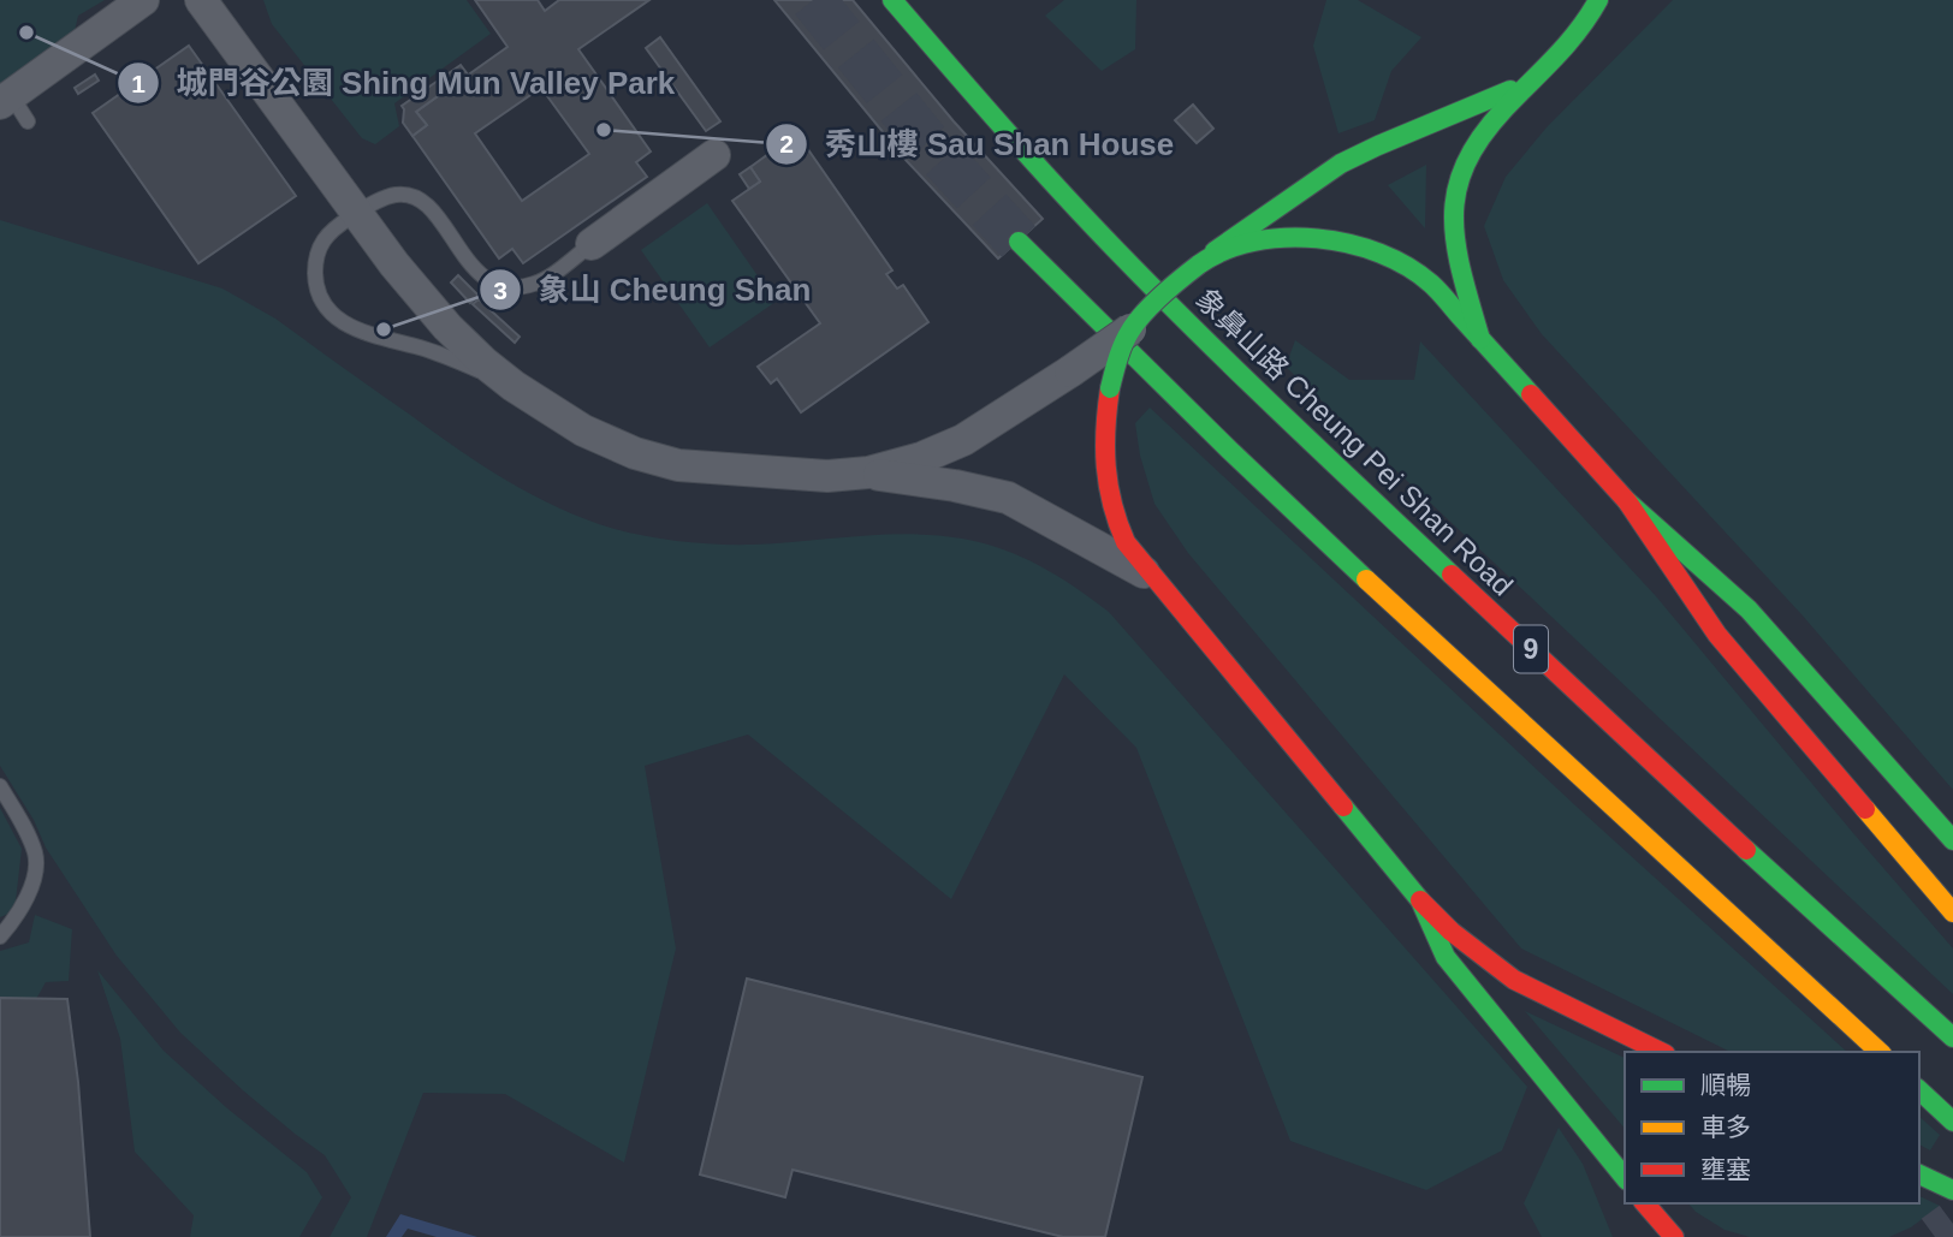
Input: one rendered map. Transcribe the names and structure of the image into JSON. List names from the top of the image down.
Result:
{
  "streets": {
    "main road": ["象鼻山路 Cheung Pei Shan Road", "9"]
  },
  "places": ["城門谷公園 Shing Mun Valley Park", "秀山樓 Sau Shan House", "象山 Cheung Shan"],
  "legend": ["順暢", "車多", "壅塞"]
}
